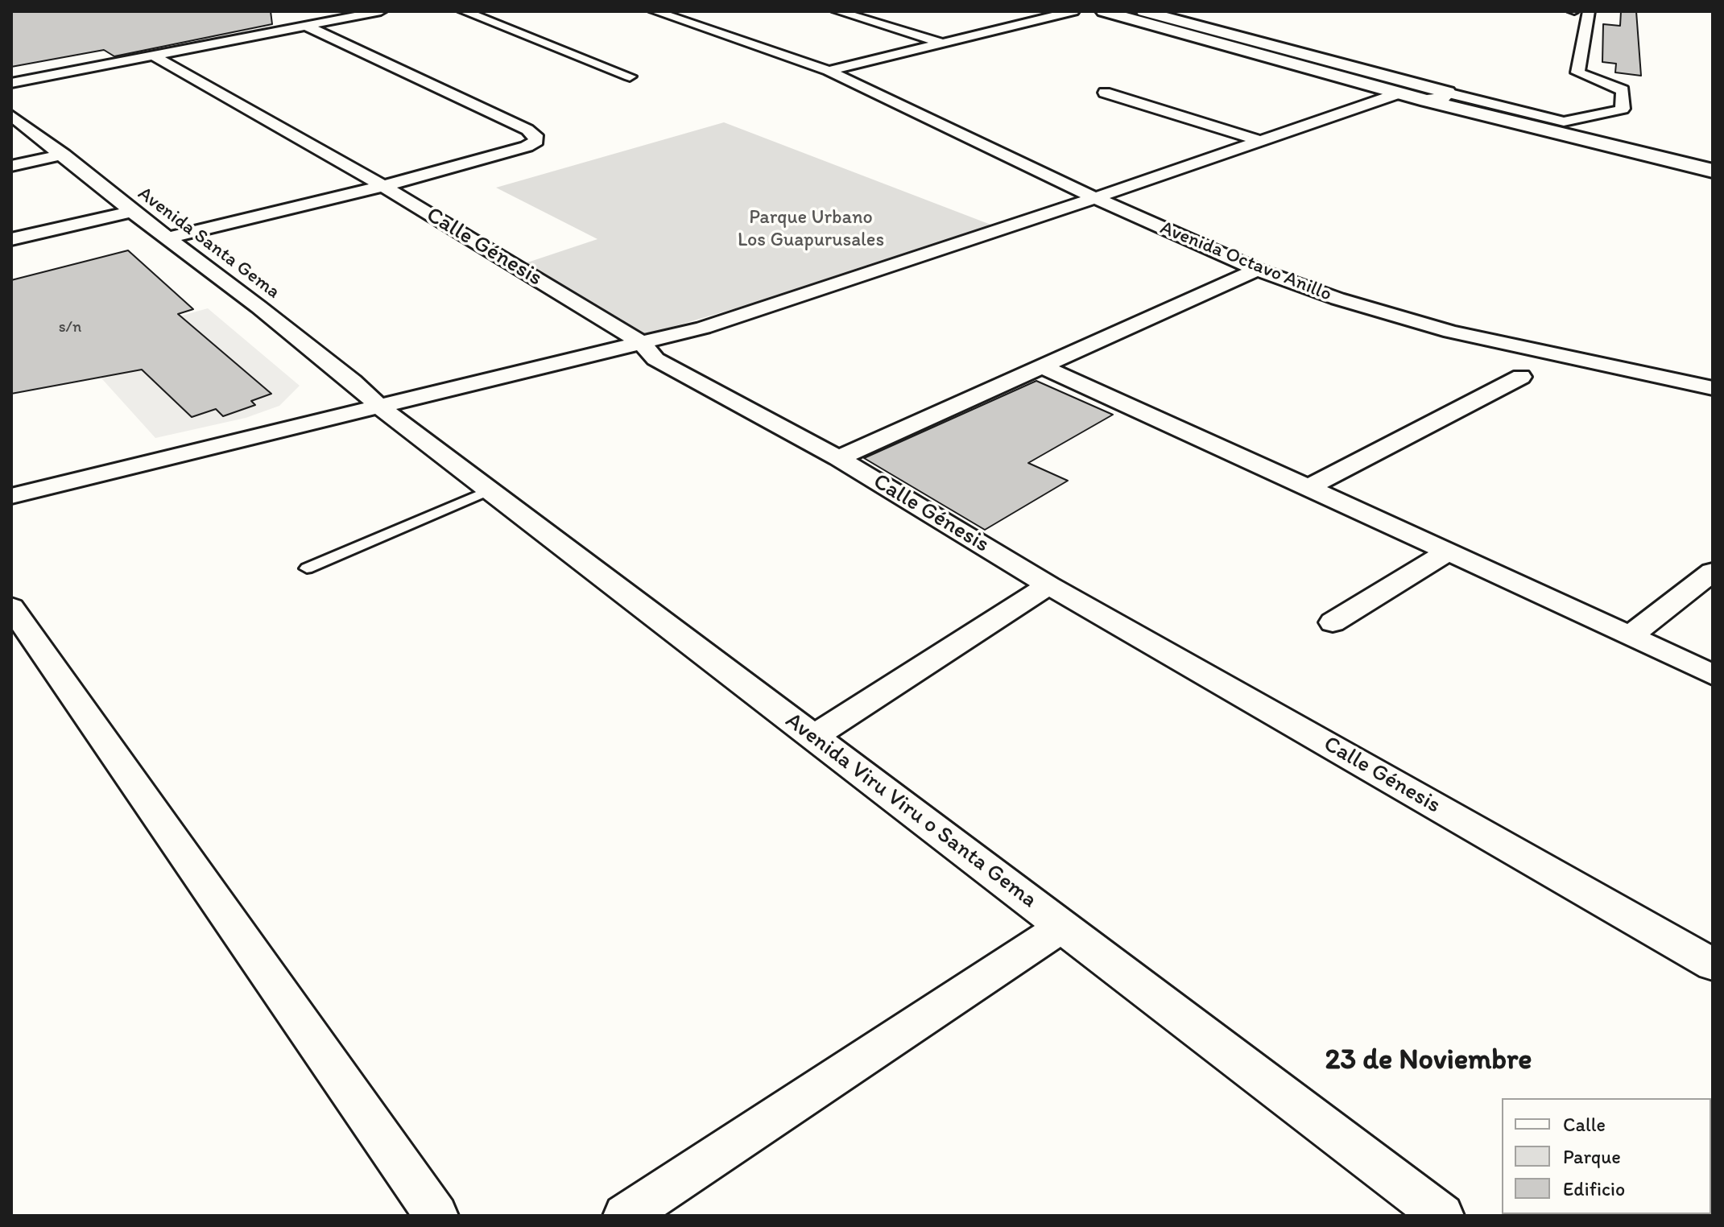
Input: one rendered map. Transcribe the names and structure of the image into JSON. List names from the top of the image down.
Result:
{
  "streets": {
    "street": [
      "Avenida Santa Gema",
      "Calle Génesis",
      "Avenida Octavo Anillo",
      "Avenida Viru Viru o Santa Gema"
    ]
  },
  "crossings": [
    ["Avenida Santa Gema", "Avenida Viru Viru o Santa Gema"]
  ],
  "districts": ["23 de Noviembre"],
  "parks": ["Parque Urbano Los Guapurusales"],
  "house_numbers": ["s/n"],
  "legend": ["Calle", "Parque", "Edificio"]
}
